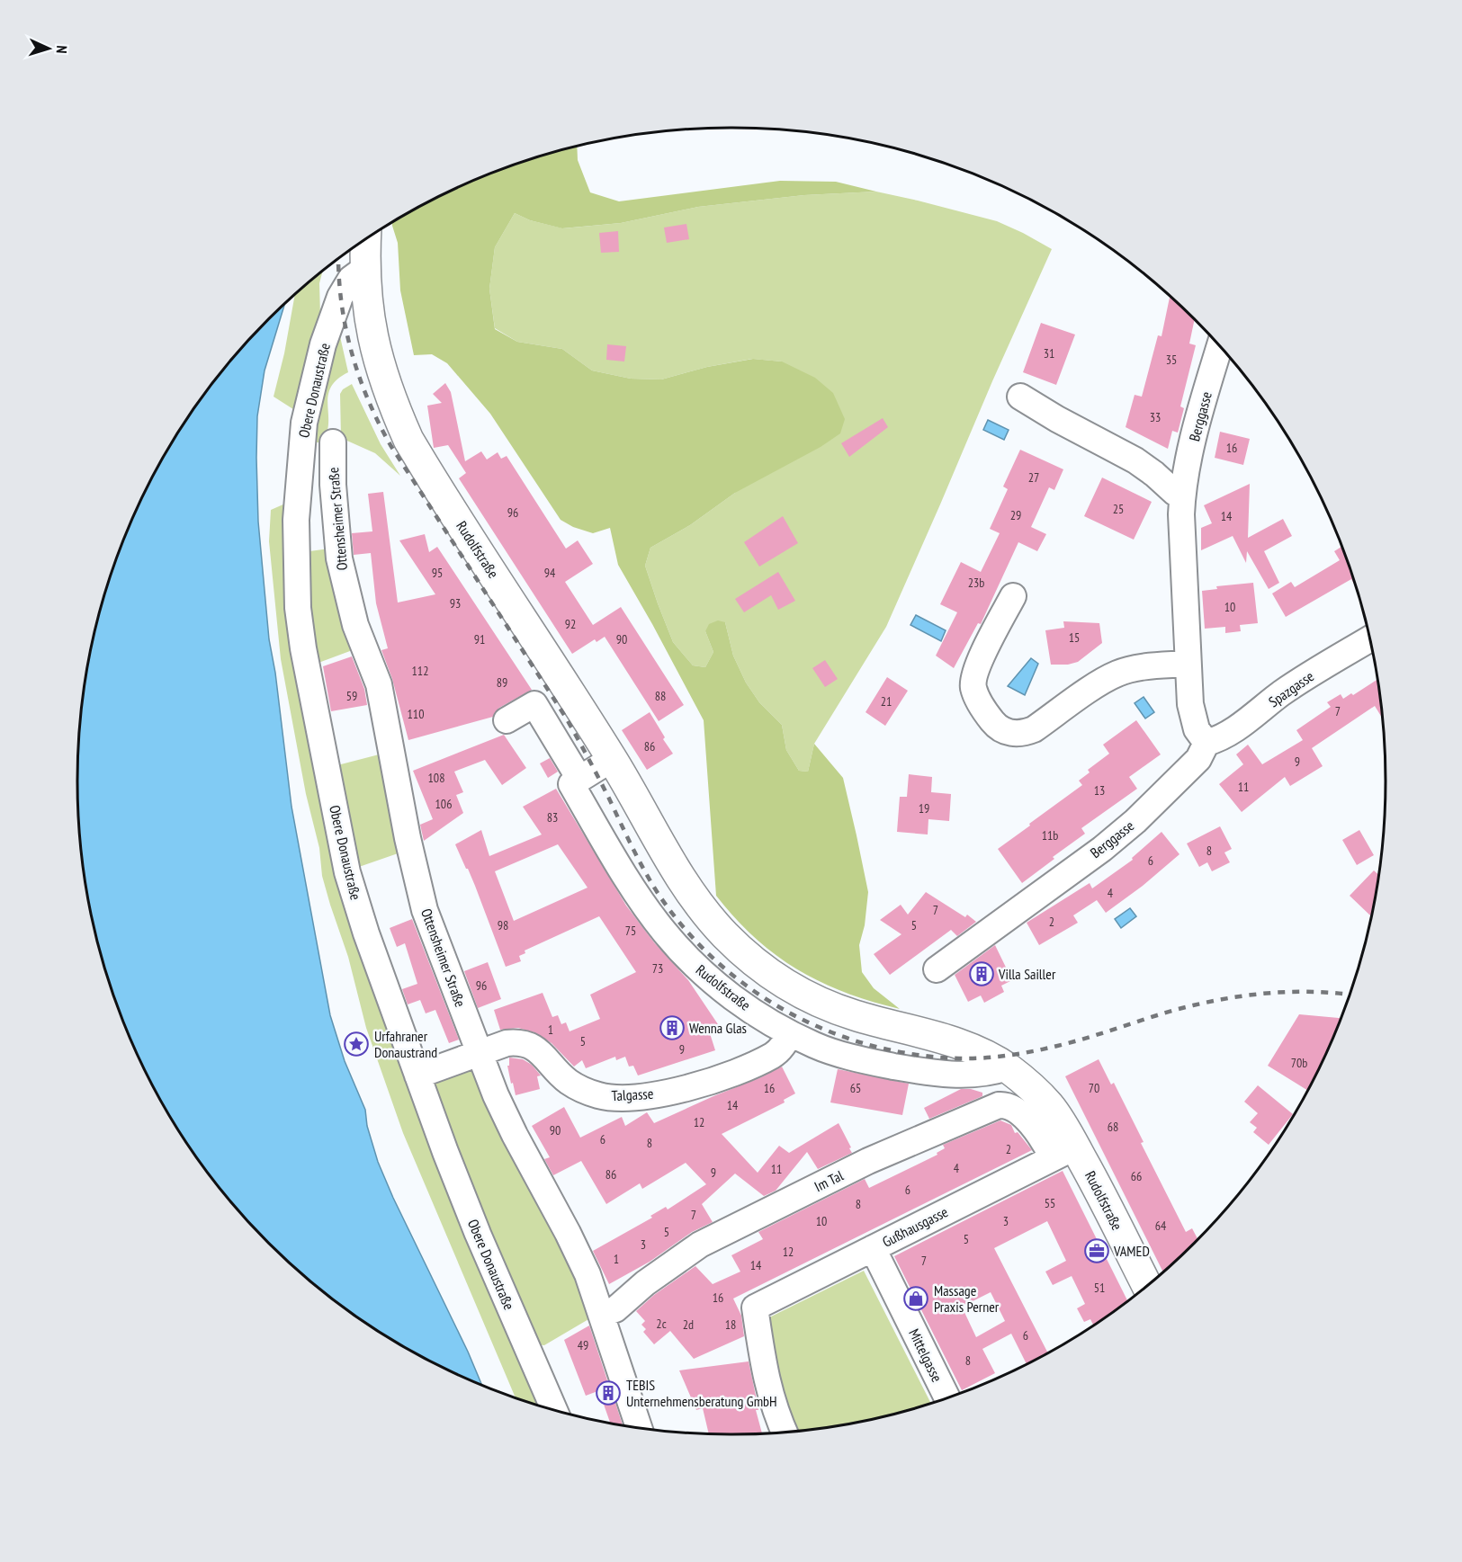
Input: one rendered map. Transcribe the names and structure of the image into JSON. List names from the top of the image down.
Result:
{
  "streets": {
    "main road": ["Rudolfstraße"],
    "street": [
      "Obere Donaustraße",
      "Berggasse",
      "Ottensheimer Straße",
      "Spazgasse",
      "Talgasse",
      "Im Tal",
      "Gußhausgasse",
      "Mittelgasse"
    ]
  },
  "crossings": [
    ["Obere Donaustraße", "Ottensheimer Straße"],
    ["Obere Donaustraße", "Rudolfstraße"],
    ["Obere Donaustraße", "Talgasse"],
    ["Berggasse", "Spazgasse"],
    ["Ottensheimer Straße", "Talgasse"],
    ["Ottensheimer Straße", "Im Tal"],
    ["Rudolfstraße", "Talgasse"],
    ["Rudolfstraße", "Im Tal"],
    ["Rudolfstraße", "Gußhausgasse"],
    ["Im Tal", "Gußhausgasse"],
    ["Gußhausgasse", "Mittelgasse"]
  ],
  "places": {
    "building": ["Villa Sailler", "Wenna Glas", "TEBIS Unternehmensberatung GmbH"],
    "place": ["Urfahraner Donaustrand"],
    "office": ["VAMED"],
    "shop": ["Massage Praxis Perner"]
  },
  "house_numbers": [
    "31",
    "35",
    "33",
    "16",
    "27",
    "25",
    "96",
    "29",
    "14",
    "95",
    "94",
    "23b",
    "93",
    "10",
    "92",
    "15",
    "91",
    "90",
    "112",
    "89",
    "59",
    "88",
    "21",
    "7",
    "110",
    "86",
    "9",
    "108",
    "11",
    "13",
    "106",
    "19",
    "83",
    "11b",
    "8",
    "6",
    "4",
    "7",
    "2",
    "98",
    "5",
    "75",
    "73",
    "96",
    "1",
    "5",
    "9",
    "70b",
    "16",
    "65",
    "70",
    "14",
    "12",
    "68",
    "90",
    "6",
    "8",
    "2",
    "4",
    "11",
    "9",
    "86",
    "66",
    "6",
    "55",
    "8",
    "7",
    "10",
    "3",
    "64",
    "5",
    "5",
    "3",
    "12",
    "1",
    "7",
    "14",
    "51",
    "16",
    "2c",
    "2d",
    "18",
    "6",
    "49",
    "8"
  ],
  "north": "right"
}
